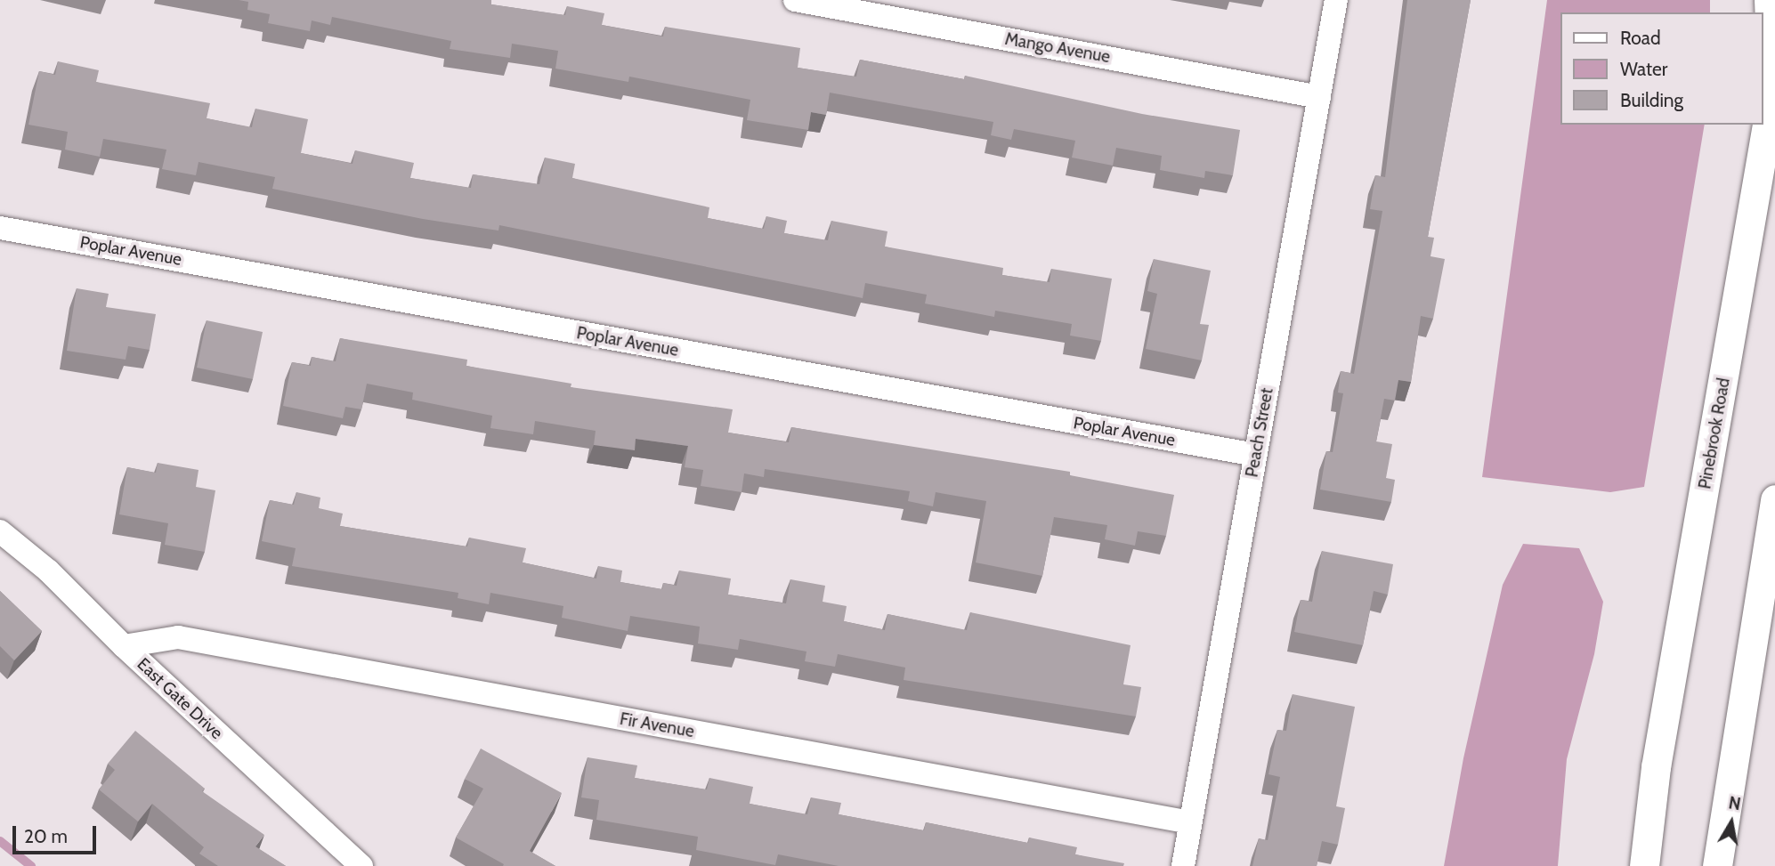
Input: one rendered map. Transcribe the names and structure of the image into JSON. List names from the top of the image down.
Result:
{
  "streets": {
    "street": [
      "Mango Avenue",
      "Poplar Avenue",
      "Peach Street",
      "Pinebrook Road",
      "East Gate Drive",
      "Fir Avenue"
    ]
  },
  "crossings": [
    ["Mango Avenue", "Peach Street"],
    ["Poplar Avenue", "Peach Street"],
    ["Peach Street", "Fir Avenue"],
    ["East Gate Drive", "Fir Avenue"]
  ],
  "legend": ["Road", "Water", "Building"],
  "scale_bar": "20 m",
  "north": "top"
}
